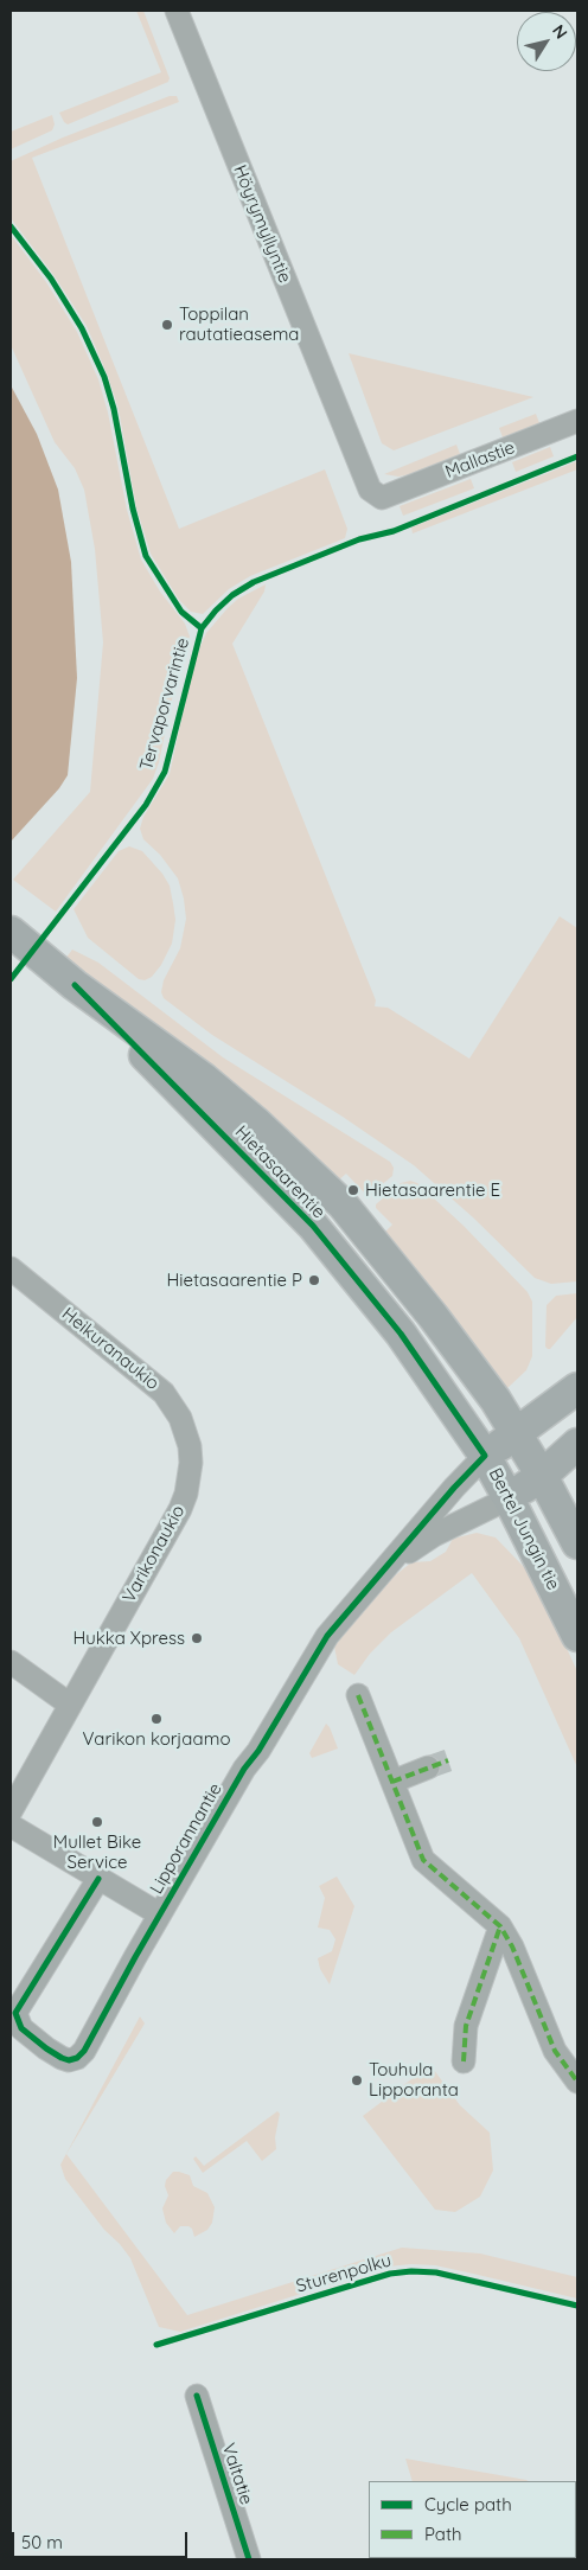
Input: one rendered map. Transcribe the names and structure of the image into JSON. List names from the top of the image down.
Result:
{
  "streets": {
    "street": [
      "Höyrymyllyntie",
      "Mallastie",
      "Hietasaarentie",
      "Heikuranaukio",
      "Bertel Jungin tie",
      "Varikonaukio",
      "Lipporannantie",
      "Valtatie"
    ],
    "cycle path": ["Tervaporvarintie", "Sturenpolku"]
  },
  "crossings": [
    ["Höyrymyllyntie", "Mallastie"],
    ["Hietasaarentie", "Bertel Jungin tie"],
    ["Hietasaarentie", "Lipporannantie"],
    ["Heikuranaukio", "Varikonaukio"],
    ["Bertel Jungin tie", "Lipporannantie"]
  ],
  "places": [
    "Toppilan rautatieasema",
    "Hietasaarentie E",
    "Hietasaarentie P",
    "Hukka Xpress",
    "Varikon korjaamo",
    "Mullet Bike Service",
    "Touhula Lipporanta"
  ],
  "legend": ["Cycle path", "Path"],
  "scale_bar": "50 m",
  "north": "top right"
}
